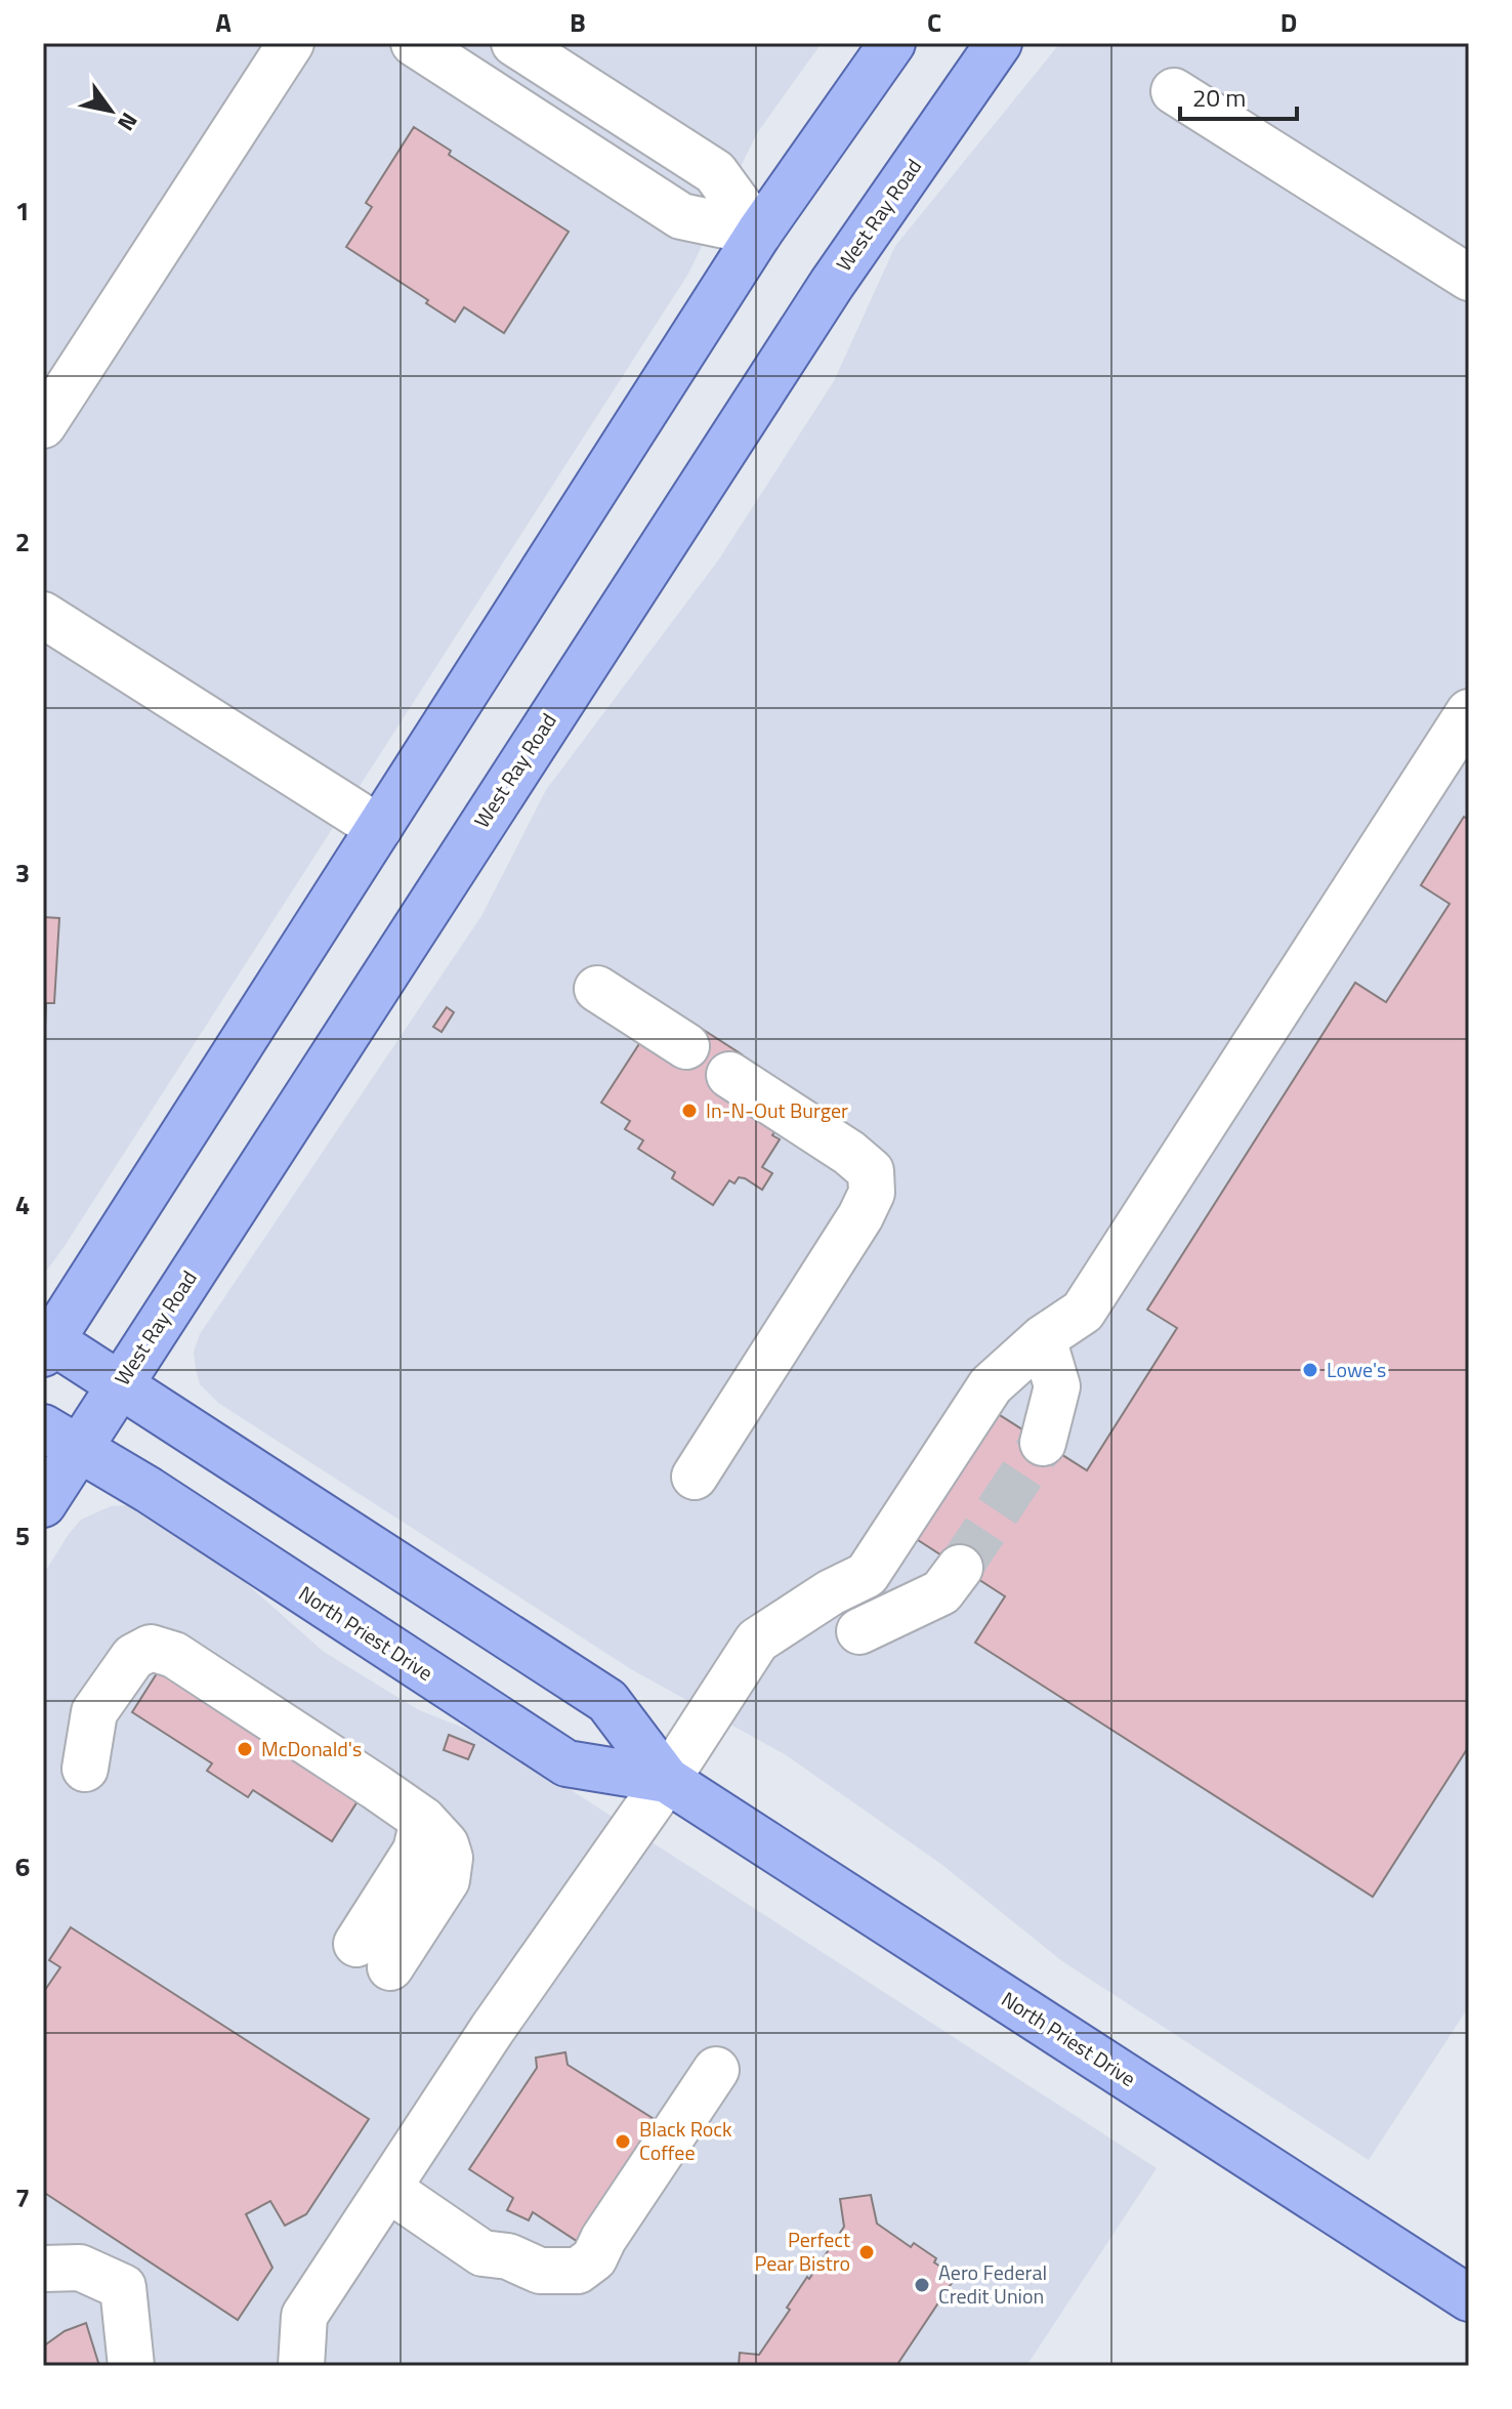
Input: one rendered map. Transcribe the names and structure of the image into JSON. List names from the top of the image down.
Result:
{
  "streets": {
    "main road": ["West Ray Road", "North Priest Drive"]
  },
  "crossings": [
    ["West Ray Road", "North Priest Drive"]
  ],
  "places": [
    "In-N-Out Burger",
    "Lowe's",
    "McDonald's",
    "Black Rock Coffee",
    "Perfect Pear Bistro",
    "Aero Federal Credit Union"
  ],
  "scale_bar": "20 m",
  "north": "bottom right",
  "grid": {
    "columns": [
      "A",
      "B",
      "C",
      "D"
    ],
    "rows": [
      "1",
      "2",
      "3",
      "4",
      "5",
      "6",
      "7"
    ]
  }
}
